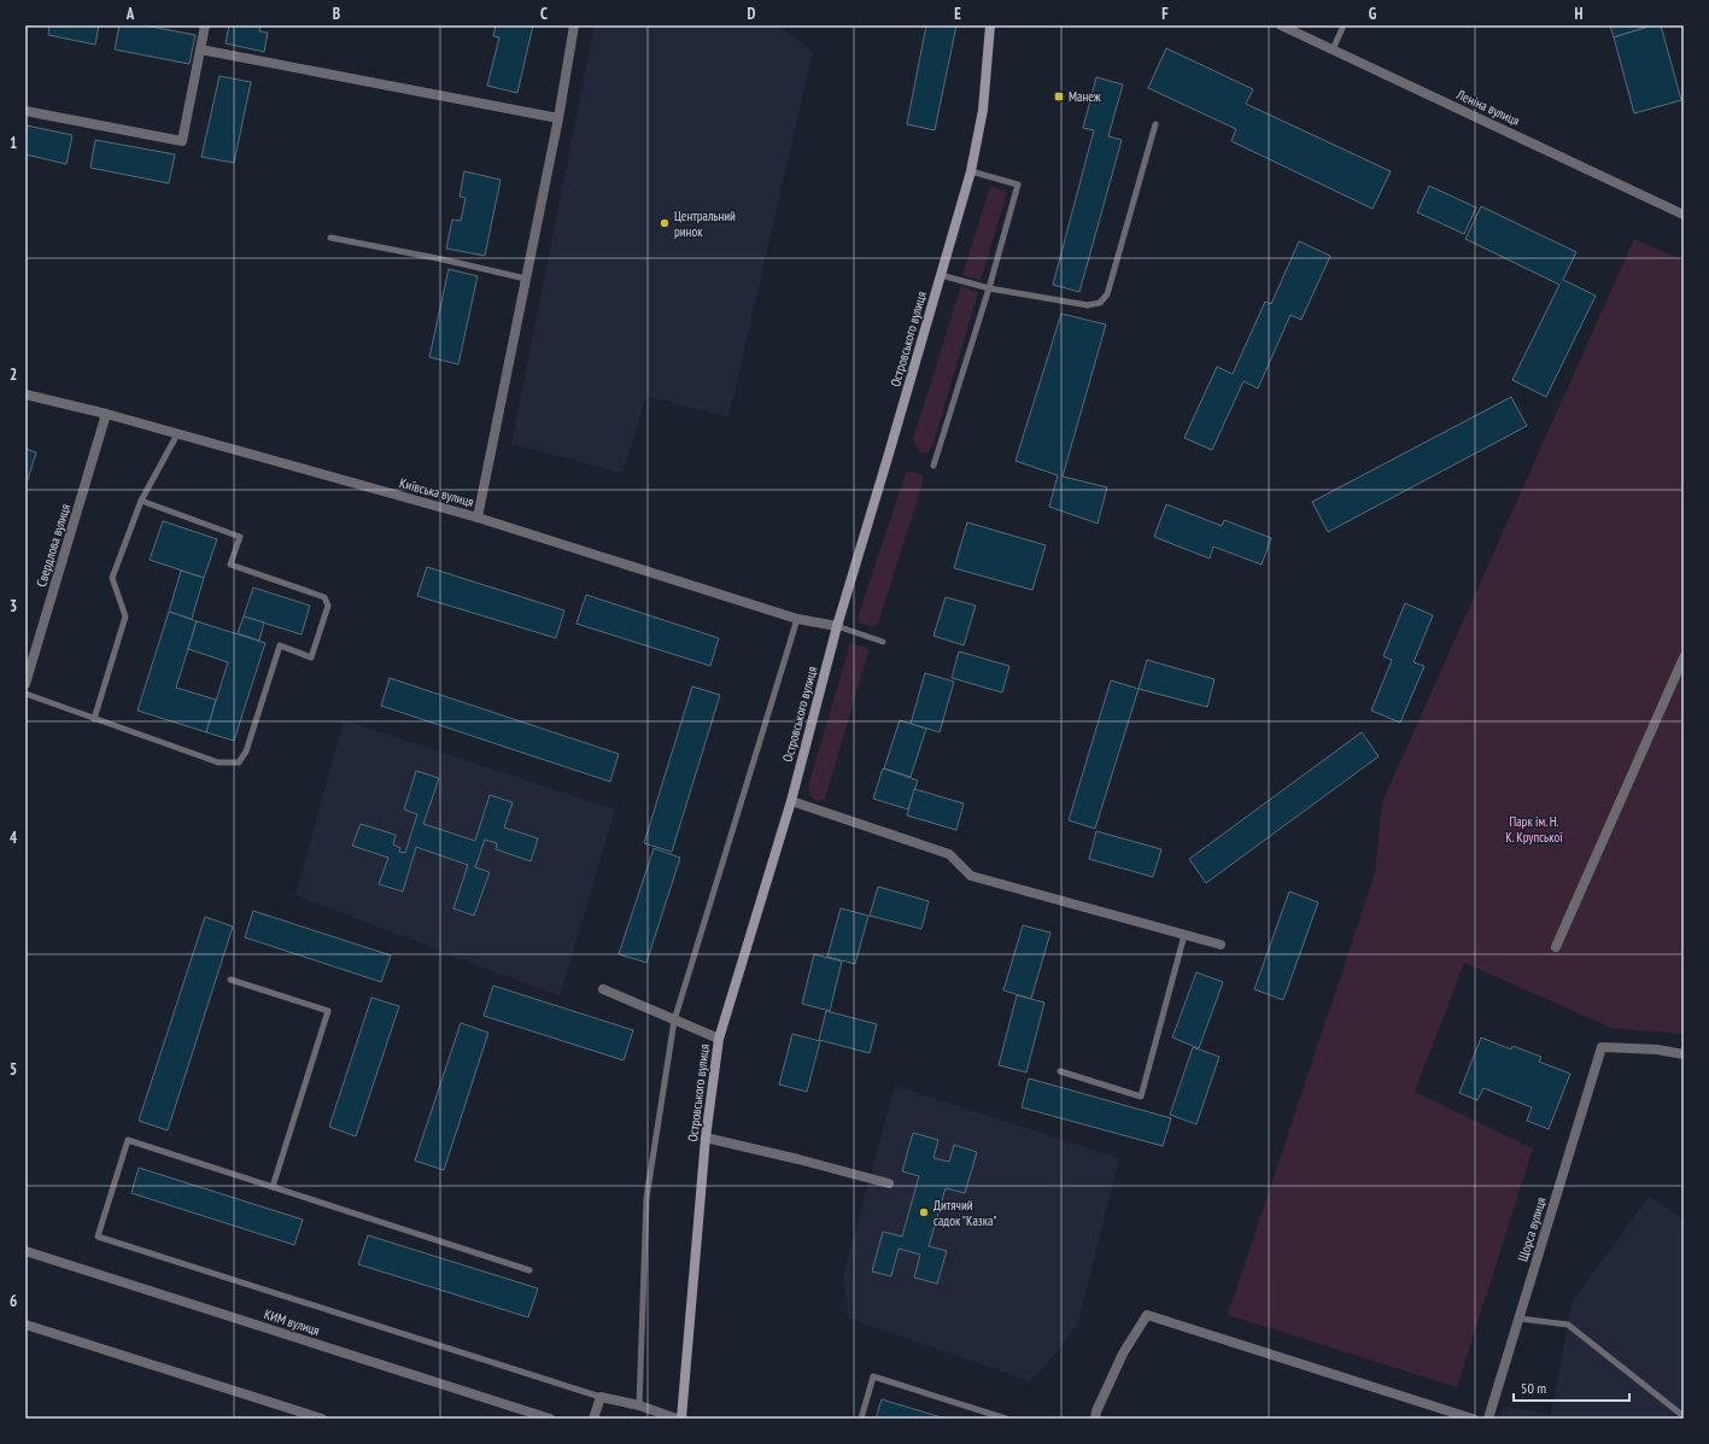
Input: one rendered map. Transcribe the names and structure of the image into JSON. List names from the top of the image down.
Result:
{
  "streets": {
    "main road": ["Островського вулиця"],
    "street": [
      "Леніна вулиця",
      "Київська вулиця",
      "Свердлова вулиця",
      "Щорса вулиця",
      "КИМ вулиця"
    ]
  },
  "crossings": [
    ["Островського вулиця", "Київська вулиця"],
    ["Київська вулиця", "Свердлова вулиця"]
  ],
  "parks": ["Парк ім. Н. К. Крупської"],
  "places": {
    "transit": ["Манеж"],
    "other": ["Центральний ринок", "Дитячий садок \"Казка\""]
  },
  "scale_bar": "50 m",
  "grid": {
    "columns": [
      "A",
      "B",
      "C",
      "D",
      "E",
      "F",
      "G",
      "H"
    ],
    "rows": [
      "1",
      "2",
      "3",
      "4",
      "5",
      "6"
    ]
  }
}
